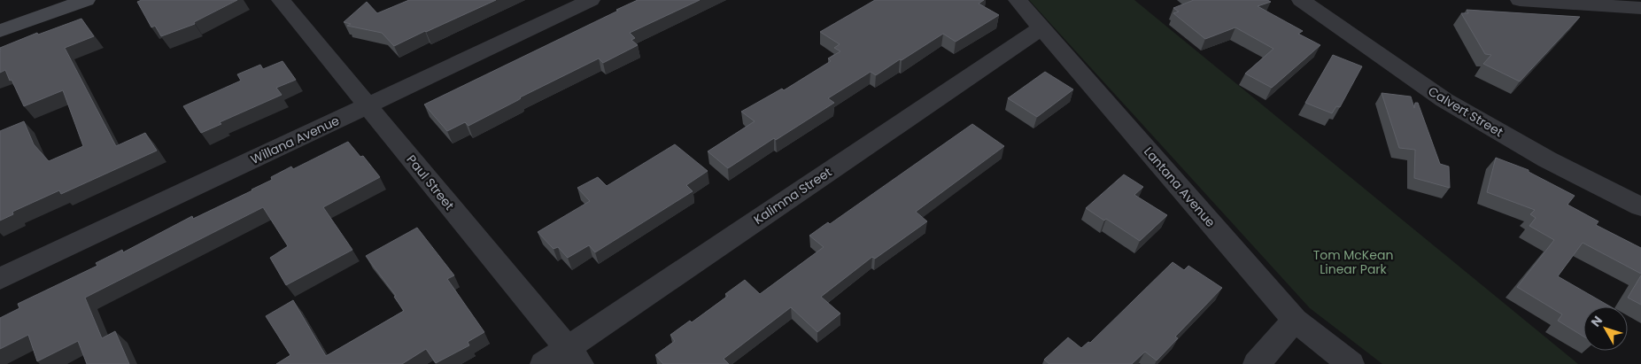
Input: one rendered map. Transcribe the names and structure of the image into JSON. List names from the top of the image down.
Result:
{
  "streets": {
    "street": [
      "Calvert Street",
      "Willana Avenue",
      "Paul Street",
      "Lantana Avenue",
      "Kalimna Street"
    ]
  },
  "crossings": [
    ["Willana Avenue", "Paul Street"],
    ["Paul Street", "Kalimna Street"],
    ["Lantana Avenue", "Kalimna Street"]
  ],
  "parks": ["Tom McKean Linear Park"],
  "north": "top left"
}
